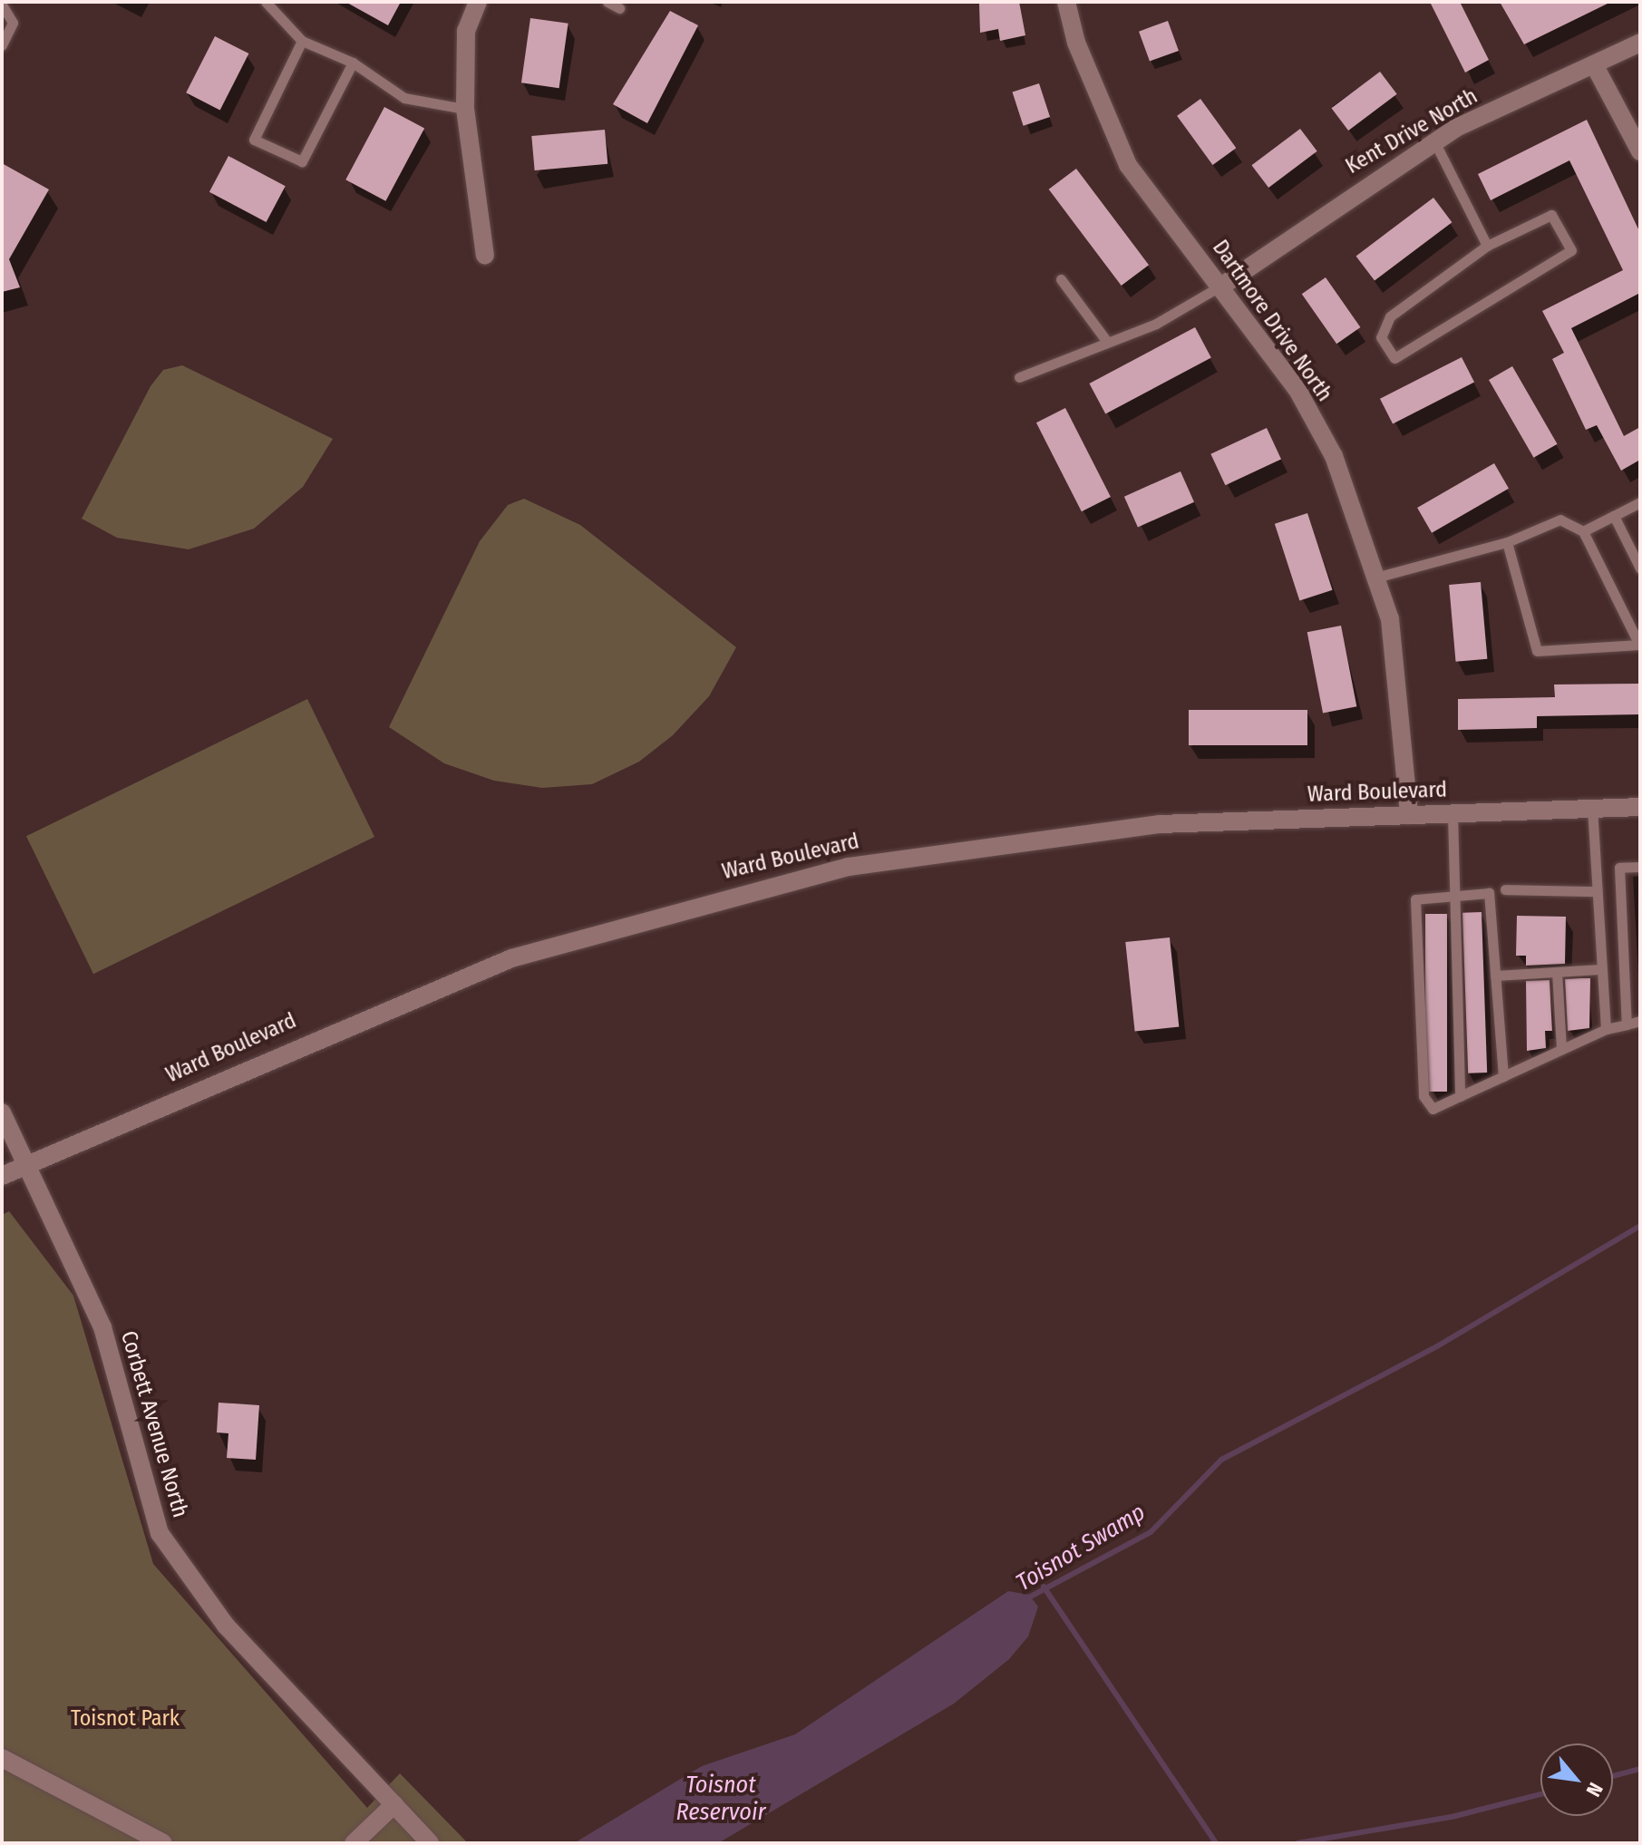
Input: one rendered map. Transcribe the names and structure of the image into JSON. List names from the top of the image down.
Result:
{
  "streets": {
    "street": [
      "Kent Drive North",
      "Dartmore Drive North",
      "Ward Boulevard",
      "Corbett Avenue North"
    ]
  },
  "crossings": [
    ["Kent Drive North", "Dartmore Drive North"],
    ["Dartmore Drive North", "Ward Boulevard"],
    ["Ward Boulevard", "Corbett Avenue North"]
  ],
  "water": ["Toisnot Swamp", "Toisnot Reservoir"],
  "parks": ["Toisnot Park"],
  "north": "bottom right"
}
